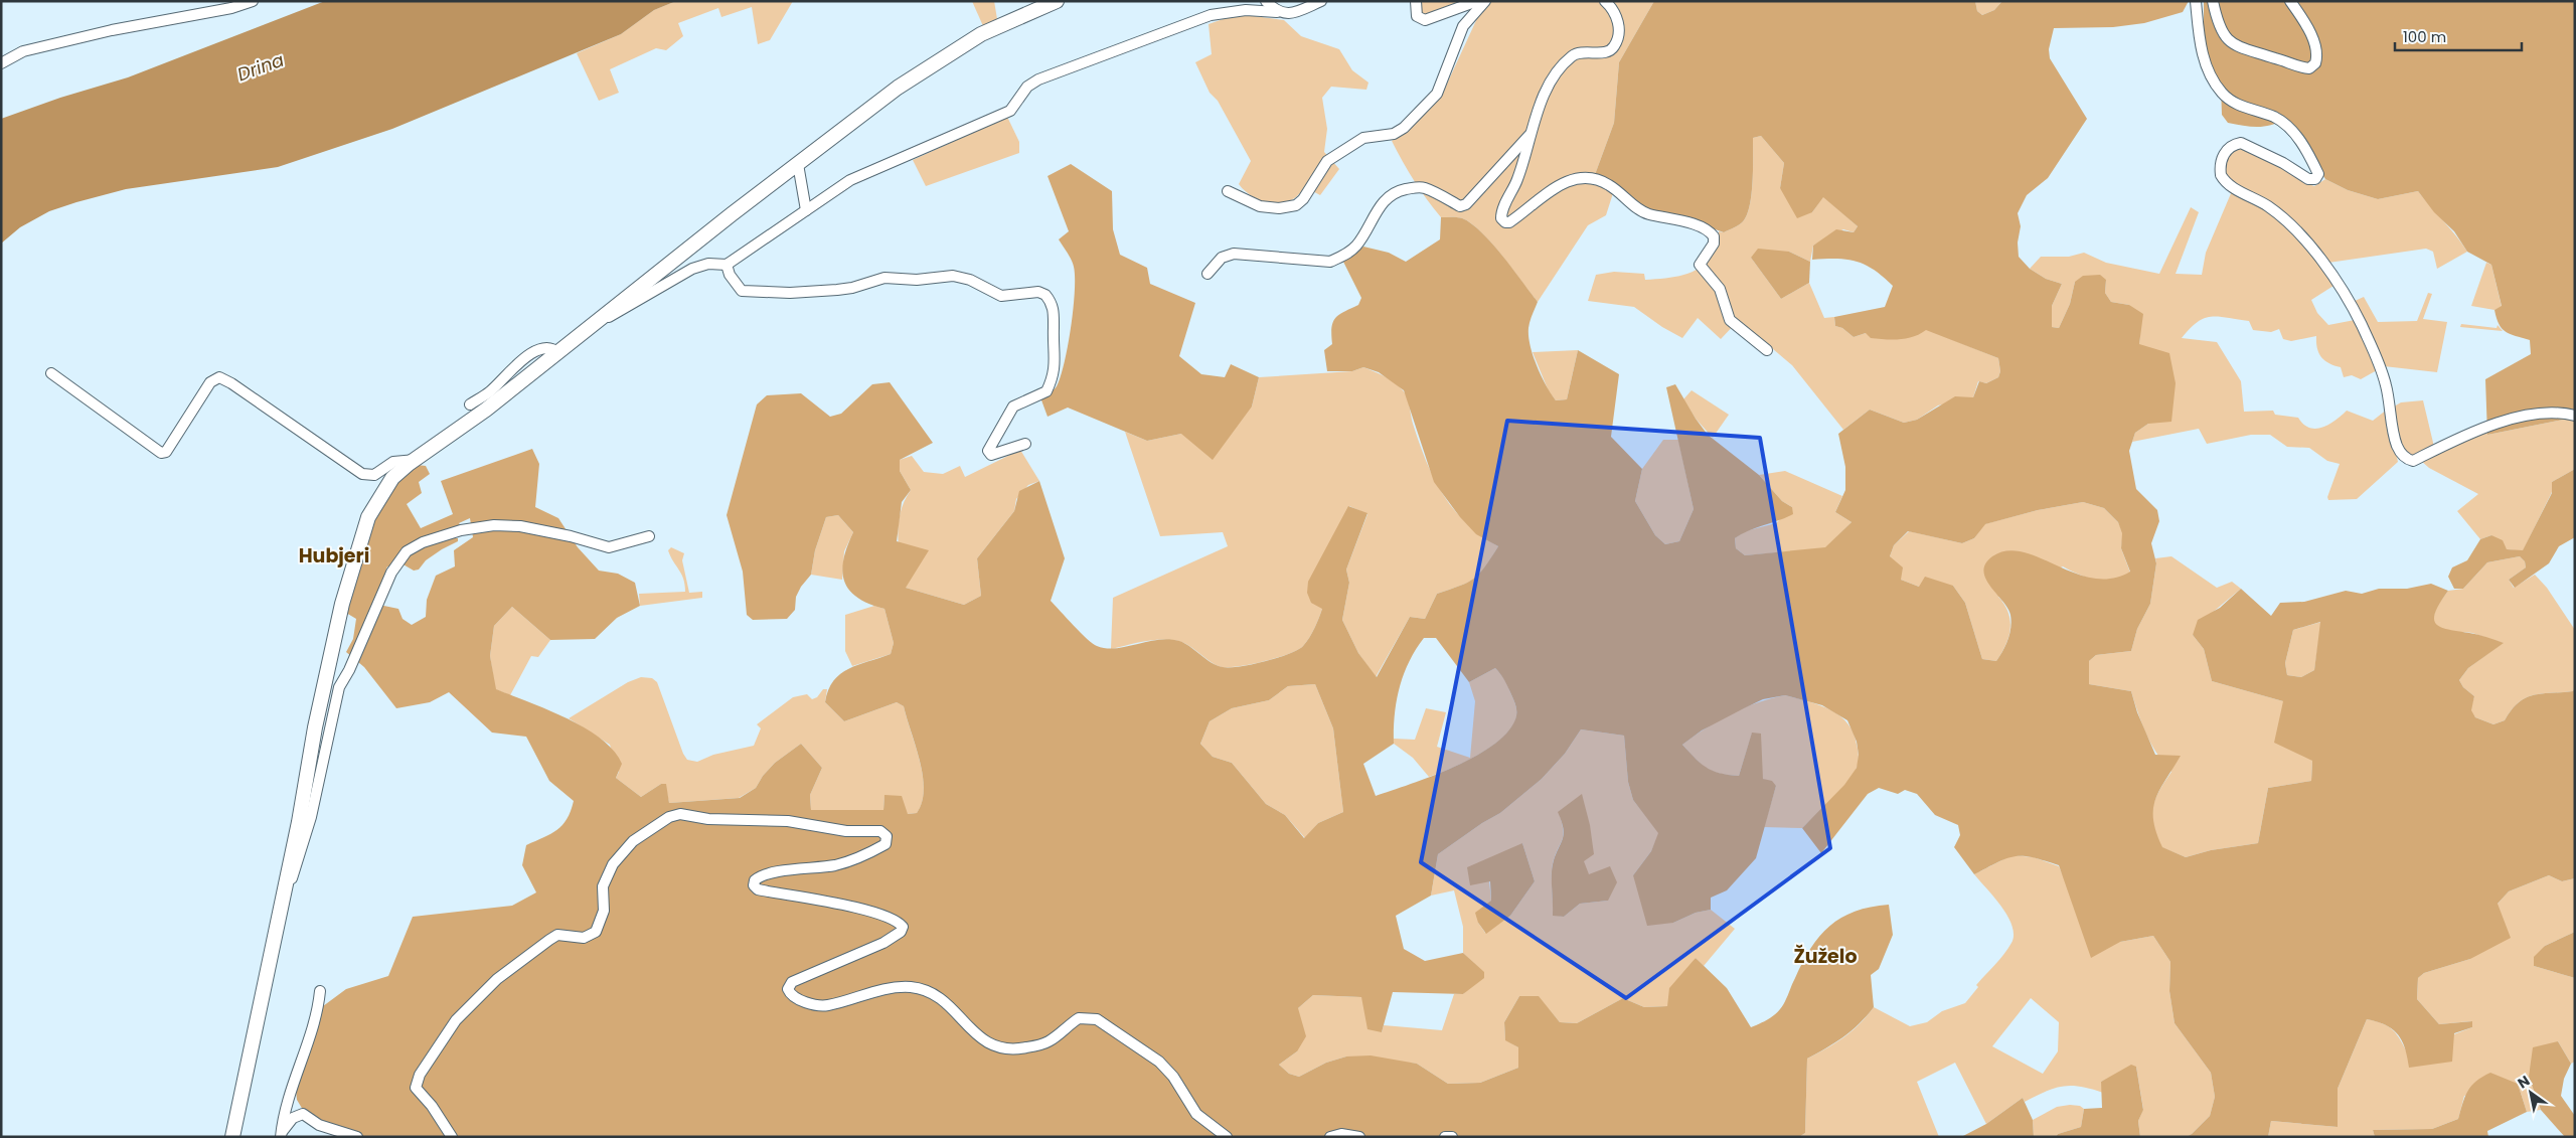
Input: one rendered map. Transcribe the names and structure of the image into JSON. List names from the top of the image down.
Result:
{
  "districts": ["Hubjeri", "Žuželo"],
  "water": ["Drina"],
  "scale_bar": "100 m",
  "north": "top left"
}
